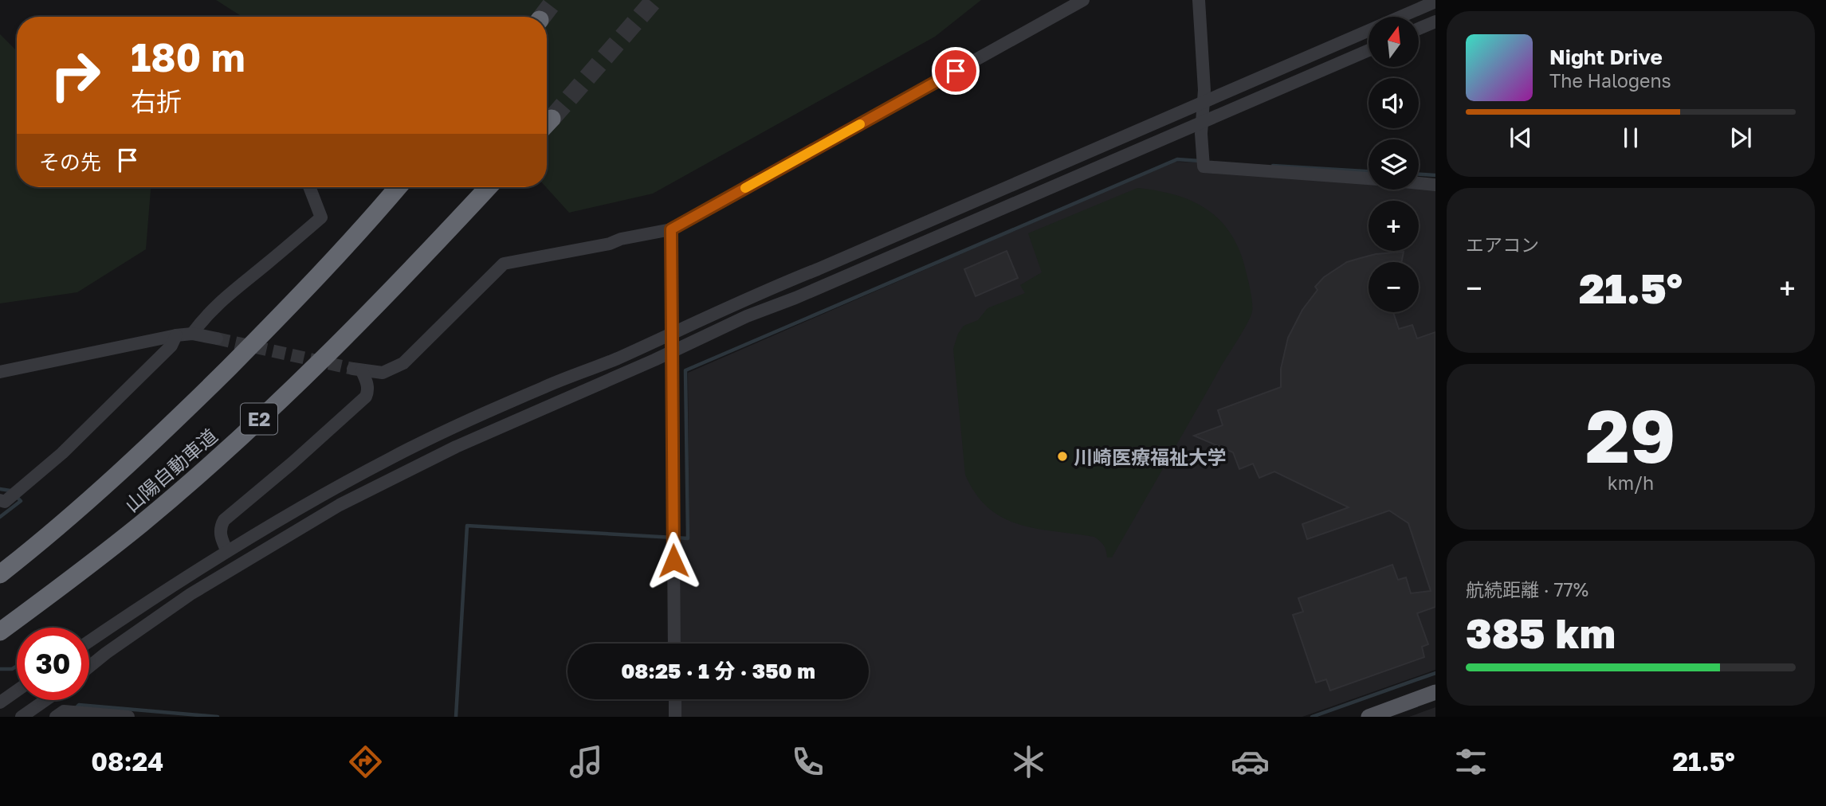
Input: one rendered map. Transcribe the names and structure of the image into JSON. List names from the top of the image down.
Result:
{
  "streets": {
    "highway": ["E2", "山陽自動車道"]
  },
  "places": ["川崎医療福祉大学"],
  "north": "top",
  "page": {
    "map_buttons": ["+", "−"],
    "turn": ["180 m", "右折"],
    "song": ["Night Drive", "The Halogens"],
    "then": "その先",
    "tile": [
      "エアコン",
      ["29", "km/h"],
      ["航続距離 · 77%", "385 km"]
    ],
    "heat": ["−", "21.5°", "+"],
    "limit": "30",
    "trip": "08:25 · 1 分 · 350 m",
    "tabs": ["08:24", "21.5°"]
  }
}
